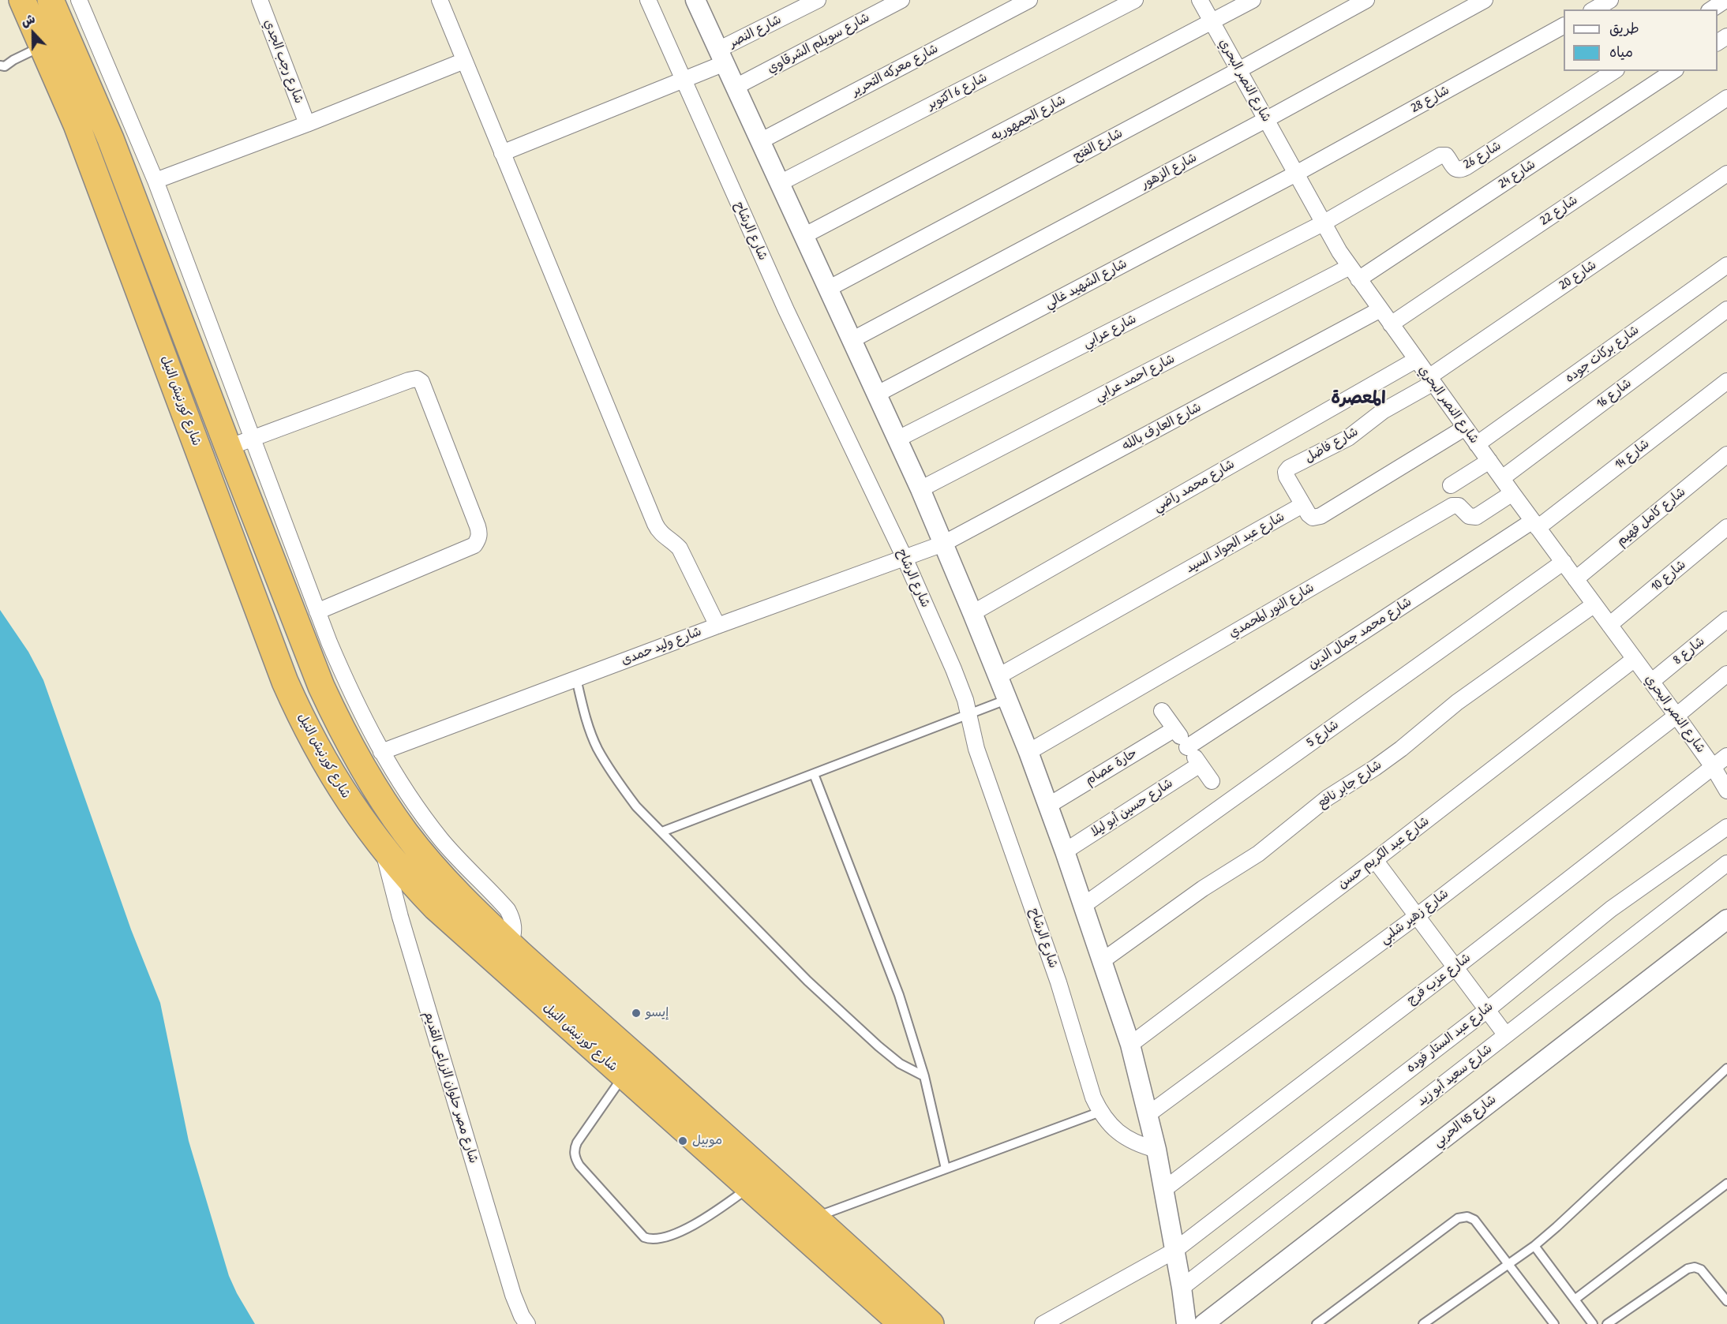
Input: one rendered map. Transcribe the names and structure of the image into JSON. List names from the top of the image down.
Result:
{
  "streets": {
    "highway": ["شارع كورنيش النيل"],
    "street": [
      "شارع النصر",
      "شارع سويلم الشرقاوي",
      "شارع رجب الجدي",
      "شارع معركه التحرير",
      "شارع النصر البحري",
      "شارع 6 اكتوبر",
      "شارع 28",
      "شارع الجمهوريه",
      "شارع الفتح",
      "شارع 26",
      "شارع الزهور",
      "شارع 24",
      "شارع 22",
      "شارع الرشاح",
      "شارع 20",
      "شارع الشهيد غالي",
      "شارع عرابي",
      "شارع بركات جوده",
      "شارع احمد عرابي",
      "شارع 16",
      "شارع العارف بالله",
      "شارع فاضل",
      "شارع 14",
      "شارع محمد راضي",
      "شارع كامل فهيم",
      "شارع عبد الجواد السيد",
      "شارع 10",
      "شارع النور المحمدي",
      "شارع محمد جمال الدين",
      "شارع وليد حمدى",
      "شارع 8",
      "شارع 5",
      "حارة عصام",
      "شارع جابر نافع",
      "شارع حسين أبو ليلا",
      "شارع عبد الكريم حسن",
      "شارع زهير شلبي",
      "شارع عزب فرج",
      "شارع عبد الستار فوده",
      "شارع سعيد أبو زيد",
      "شارع مصر حلوان الزراعى القديم",
      "شارع 45 الحربي"
    ]
  },
  "crossings": [
    ["شارع النصر", "شارع الرشاح"],
    ["شارع النصر البحري", "شارع 28"],
    ["شارع النصر البحري", "شارع الجمهوريه"],
    ["شارع النصر البحري", "شارع الفتح"],
    ["شارع النصر البحري", "شارع 26"],
    ["شارع النصر البحري", "شارع الزهور"],
    ["شارع النصر البحري", "شارع 24"],
    ["شارع النصر البحري", "شارع 22"],
    ["شارع النصر البحري", "شارع 20"],
    ["شارع النصر البحري", "شارع الشهيد غالي"],
    ["شارع النصر البحري", "شارع عرابي"],
    ["شارع النصر البحري", "شارع بركات جوده"],
    ["شارع النصر البحري", "شارع احمد عرابي"],
    ["شارع النصر البحري", "شارع 16"],
    ["شارع النصر البحري", "شارع العارف بالله"],
    ["شارع النصر البحري", "شارع فاضل"],
    ["شارع النصر البحري", "شارع 14"],
    ["شارع النصر البحري", "شارع محمد راضي"],
    ["شارع النصر البحري", "شارع كامل فهيم"],
    ["شارع النصر البحري", "شارع 10"],
    ["شارع النصر البحري", "شارع النور المحمدي"],
    ["شارع النصر البحري", "شارع محمد جمال الدين"],
    ["شارع النصر البحري", "شارع 8"],
    ["شارع النصر البحري", "شارع 5"],
    ["شارع النصر البحري", "شارع جابر نافع"],
    ["شارع النصر البحري", "شارع عبد الكريم حسن"],
    ["شارع النصر البحري", "شارع زهير شلبي"],
    ["شارع النصر البحري", "شارع عزب فرج"],
    ["شارع 28", "شارع الشهيد غالي"],
    ["شارع 26", "شارع عرابي"],
    ["شارع 24", "شارع احمد عرابي"],
    ["شارع الرشاح", "شارع وليد حمدى"],
    ["شارع 20", "شارع فاضل"],
    ["شارع كورنيش النيل", "شارع مصر حلوان الزراعى القديم"],
    ["شارع العارف بالله", "شارع وليد حمدى"],
    ["شارع فاضل", "شارع عبد الجواد السيد"],
    ["شارع 14", "شارع محمد جمال الدين"]
  ],
  "districts": ["المعصرة"],
  "places": ["إيسو", "موبيل"],
  "legend": ["طريق", "مياه"],
  "north": "top"
}
